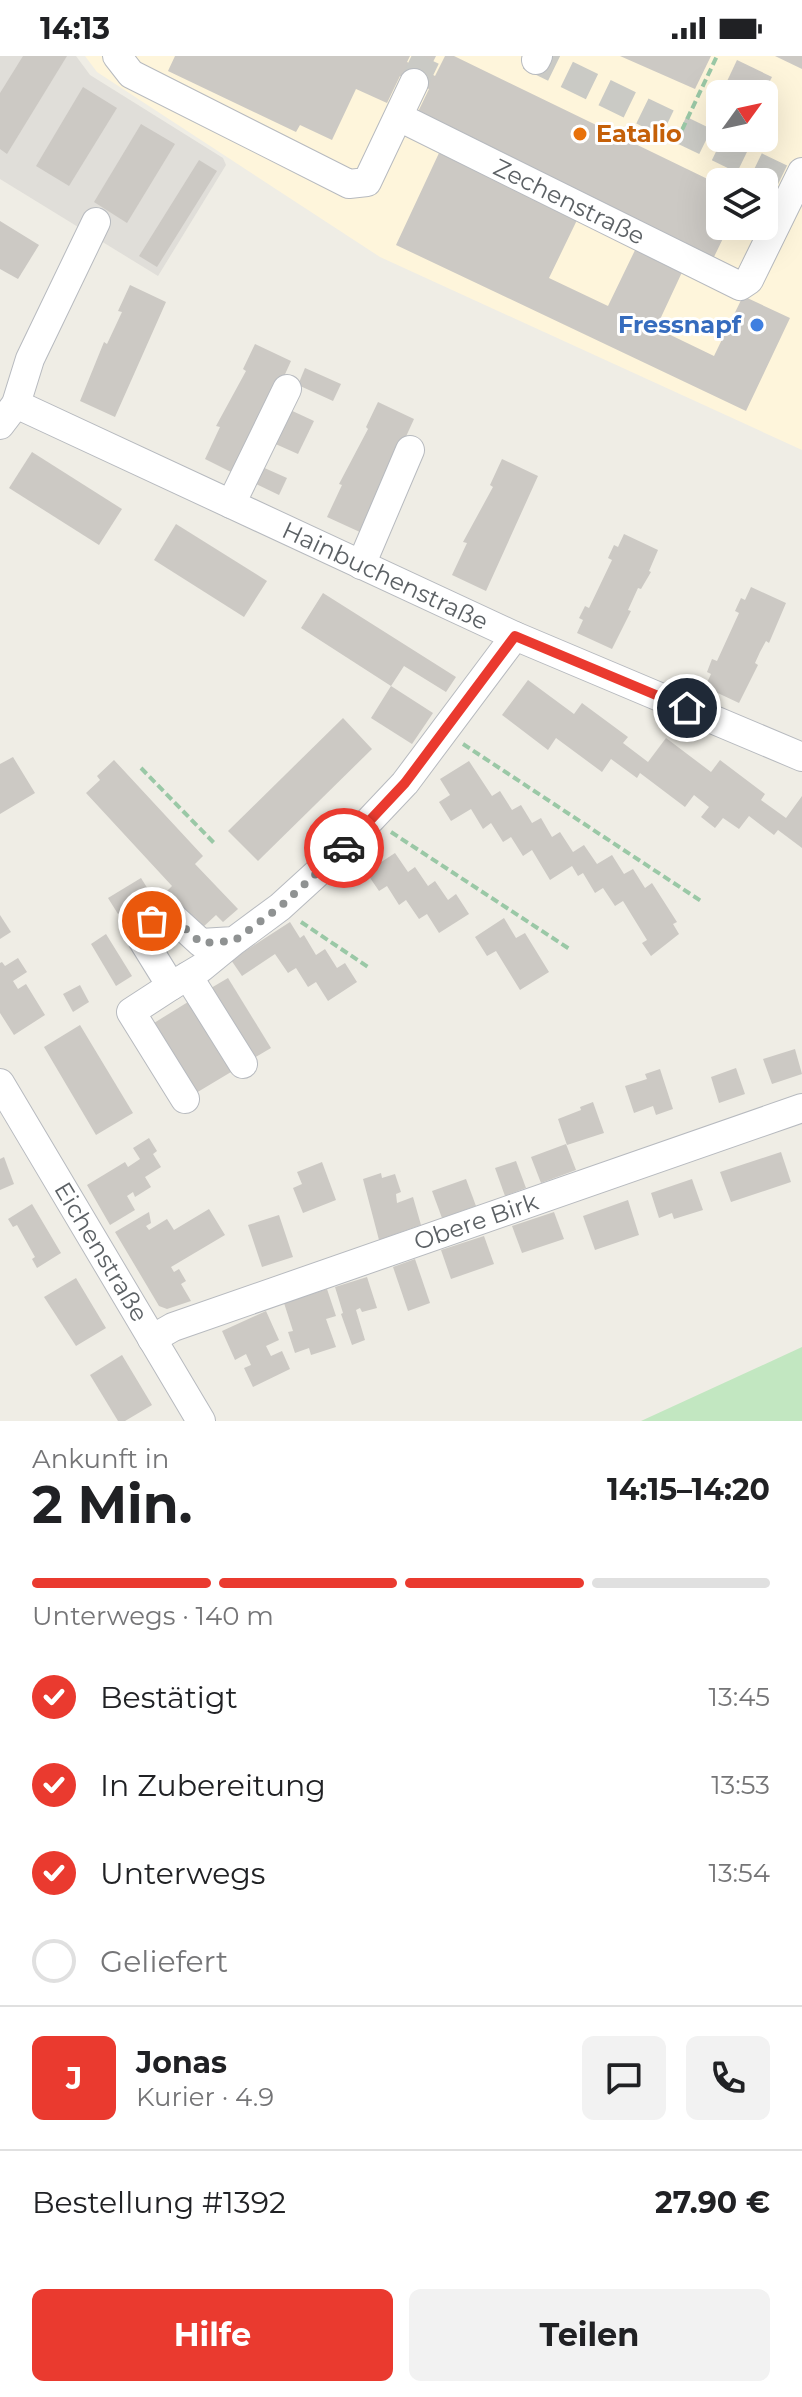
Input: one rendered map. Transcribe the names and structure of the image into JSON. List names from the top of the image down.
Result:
{
  "streets": {
    "street": [
      "Zechenstraße",
      "Hainbuchenstraße",
      "Obere Birk",
      "Eichenstraße"
    ]
  },
  "crossings": [
    ["Obere Birk", "Eichenstraße"]
  ],
  "places": ["Eatalio", "Fressnapf"],
  "north": "top right",
  "page": {
    "status": "14:13",
    "heading": ["2 Min.", "Ankunft in", "14:15–14:20"],
    "panel": [
      "Jonas",
      "Kurier · 4.9",
      "Bestellung #1392",
      "27.90 €"
    ],
    "bar": "Unterwegs · 140 m",
    "list": [
      ["Bestätigt", "13:45"],
      ["In Zubereitung", "13:53"],
      ["Unterwegs", "13:54"],
      "Geliefert"
    ],
    "round": "J",
    "buttons": ["Hilfe", "Teilen"]
  }
}
